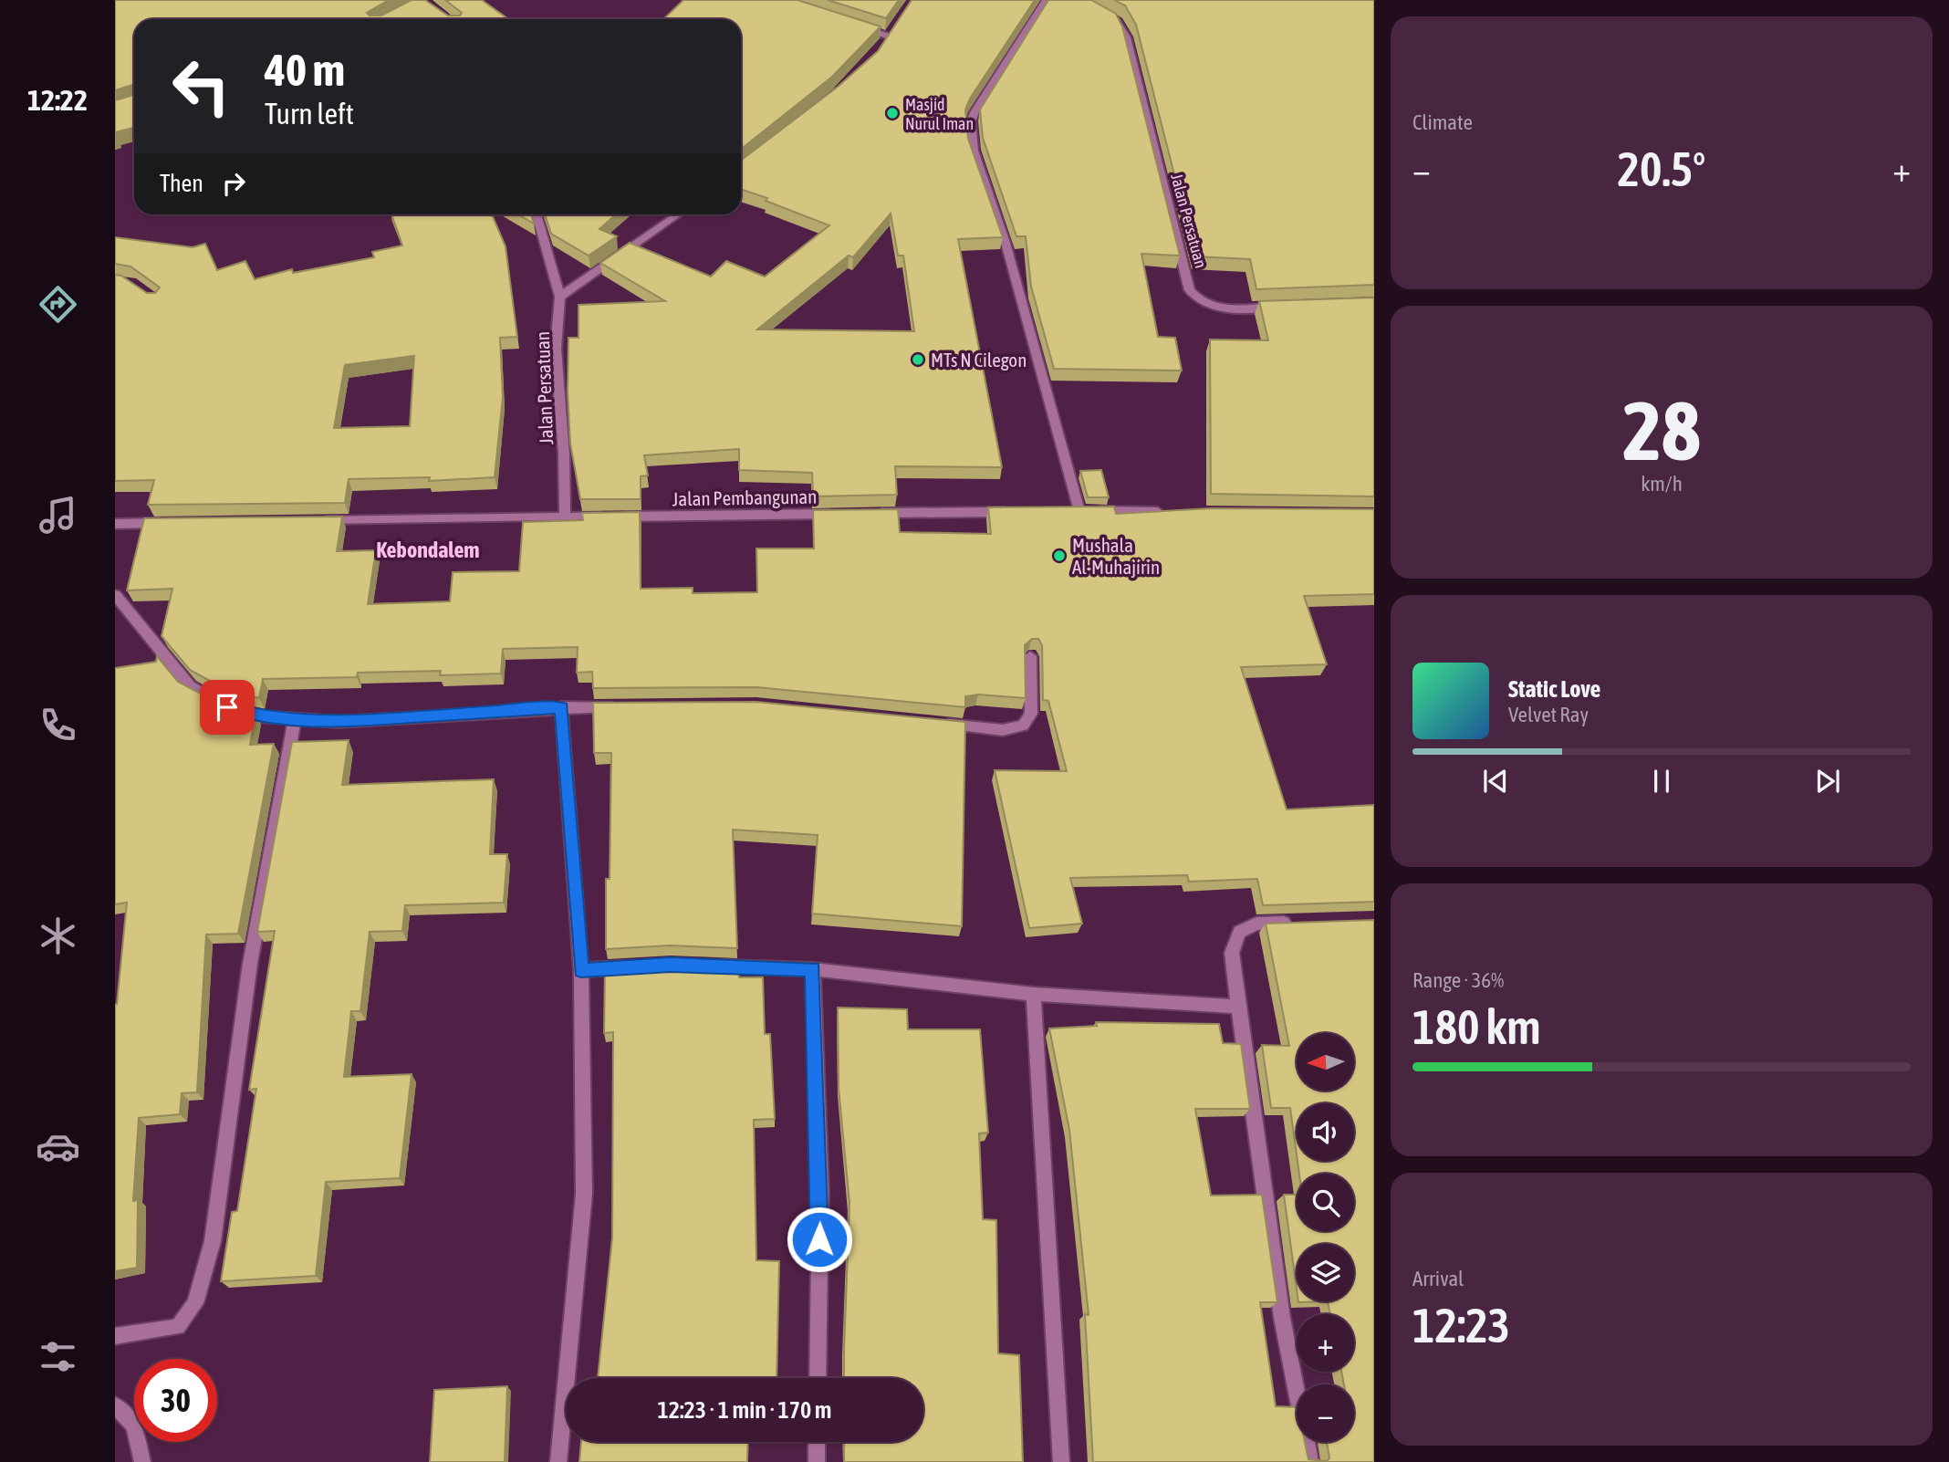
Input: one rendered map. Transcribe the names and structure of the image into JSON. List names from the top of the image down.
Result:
{
  "streets": {
    "street": ["Jalan Persatuan", "Jalan Pembangunan"]
  },
  "crossings": [
    ["Jalan Persatuan", "Jalan Pembangunan"]
  ],
  "districts": ["Kebondalem"],
  "places": ["Masjid Nurul Iman", "MTs N Cilegon", "Mushala Al-Muhajirin"],
  "north": "left",
  "page": {
    "tabs": "12:22",
    "tile": [
      "Climate",
      ["28", "km/h"],
      ["Range · 36%", "180 km"],
      ["Arrival", "12:23"]
    ],
    "turn": ["40 m", "Turn left"],
    "heat": ["−", "20.5°", "+"],
    "then": "Then",
    "song": ["Static Love", "Velvet Ray"],
    "map_buttons": ["+", "−"],
    "limit": "30",
    "trip": "12:23 · 1 min · 170 m"
  }
}
